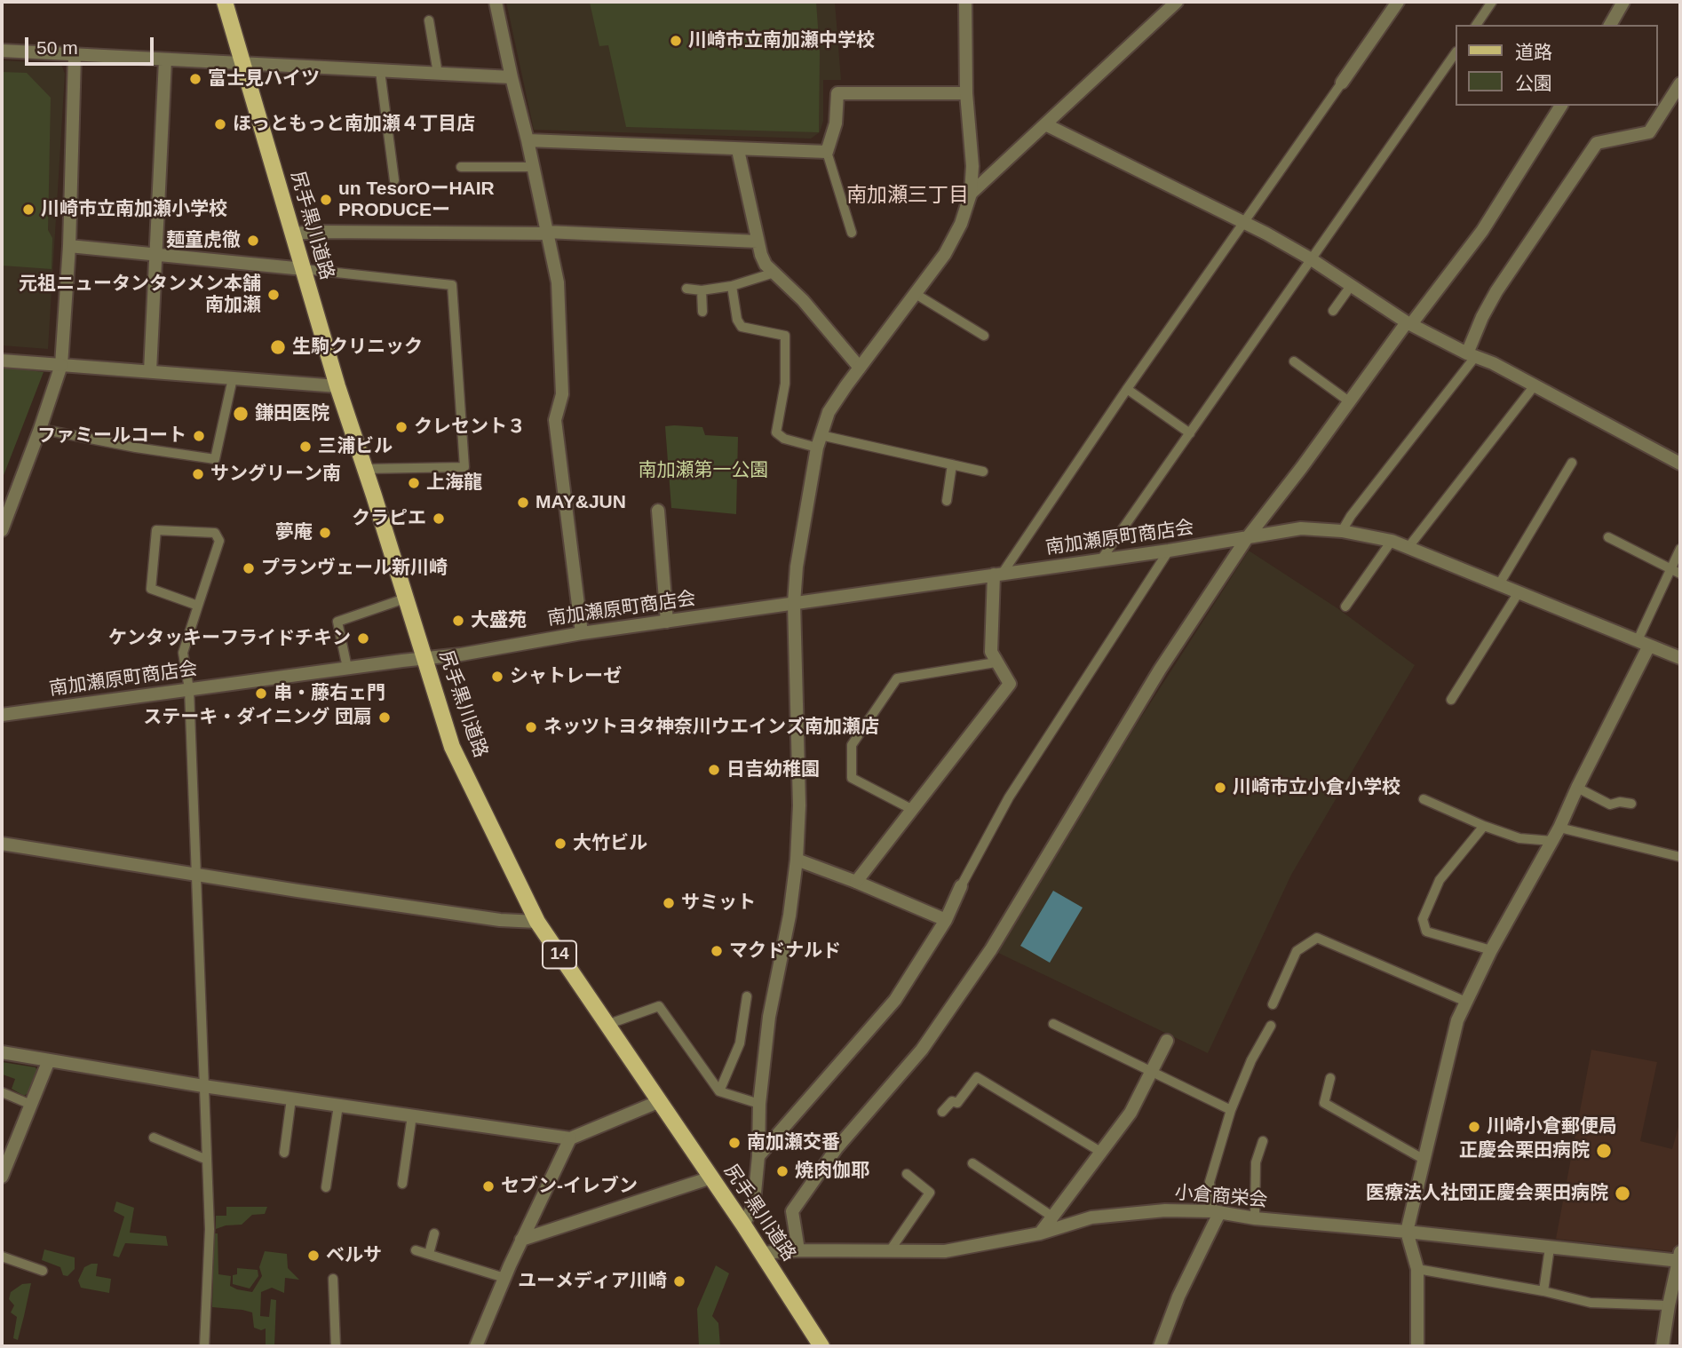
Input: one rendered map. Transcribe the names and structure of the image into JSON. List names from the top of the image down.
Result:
{
  "streets": {
    "main road": ["尻手黒川道路", "14"],
    "street": ["南加瀬原町商店会", "小倉商栄会"]
  },
  "crossings": [
    ["尻手黒川道路", "南加瀬原町商店会"],
    ["尻手黒川道路", "小倉商栄会"]
  ],
  "districts": ["南加瀬三丁目"],
  "parks": ["南加瀬第一公園"],
  "places": [
    "川崎市立南加瀬中学校",
    "富士見ハイツ",
    "ほっともっと南加瀬４丁目店",
    "un TesorOーHAIR PRODUCEー",
    "川崎市立南加瀬小学校",
    "麺童虎徹",
    "元祖ニュータンタンメン本舗 南加瀬",
    "生駒クリニック",
    "鎌田医院",
    "クレセント３",
    "ファミールコート",
    "三浦ビル",
    "サングリーン南",
    "上海龍",
    "MAY&JUN",
    "クラピエ",
    "夢庵",
    "プランヴェール新川崎",
    "大盛苑",
    "ケンタッキーフライドチキン",
    "シャトレーゼ",
    "串・藤右ェ門",
    "ステーキ・ダイニング 団扇",
    "ネッツトヨタ神奈川ウエインズ南加瀬店",
    "日吉幼稚園",
    "川崎市立小倉小学校",
    "大竹ビル",
    "サミット",
    "マクドナルド",
    "川崎小倉郵便局",
    "南加瀬交番",
    "正慶会栗田病院",
    "焼肉伽耶",
    "セブン-イレブン",
    "医療法人社団正慶会栗田病院",
    "ベルサ",
    "ユーメディア川崎"
  ],
  "legend": ["道路", "公園"],
  "scale_bar": "50 m"
}
